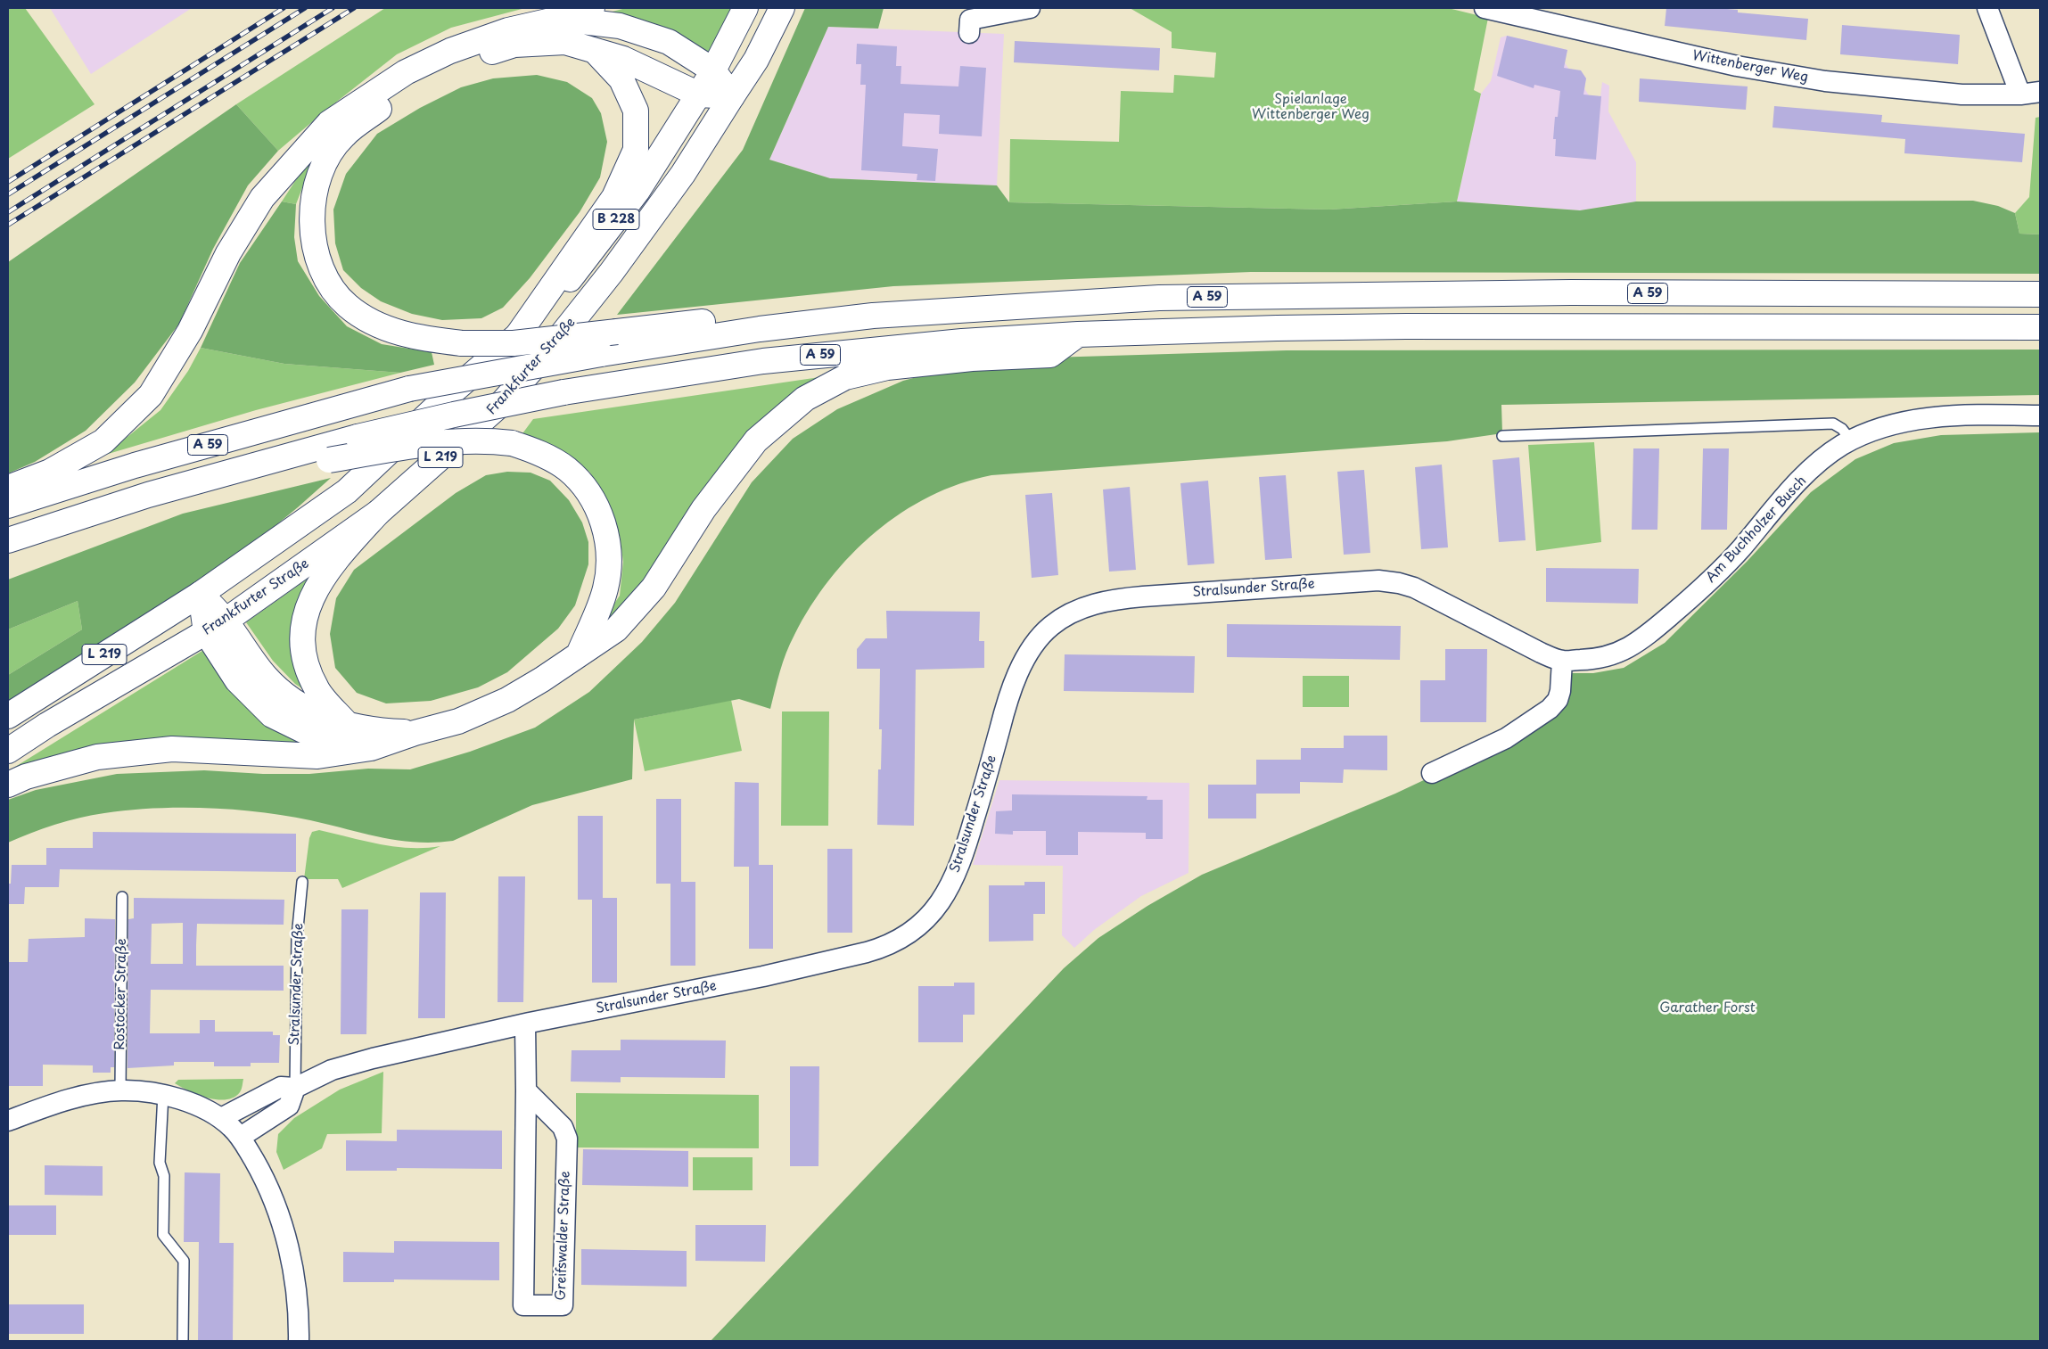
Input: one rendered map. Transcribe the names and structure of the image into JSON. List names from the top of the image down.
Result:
{
  "streets": {
    "main road": [
      "B 228",
      "A 59",
      "Frankfurter Straße",
      "L 219"
    ],
    "street": [
      "Wittenberger Weg",
      "Am Buchholzer Busch",
      "Stralsunder Straße",
      "Greifswalder Straße"
    ],
    "lane": ["Rostocker Straße"]
  },
  "crossings": [
    ["B 228", "L 219"],
    ["Am Buchholzer Busch", "Stralsunder Straße"],
    ["Stralsunder Straße", "Greifswalder Straße"]
  ],
  "parks": ["Spielanlage Wittenberger Weg", "Garather Forst"]
}
